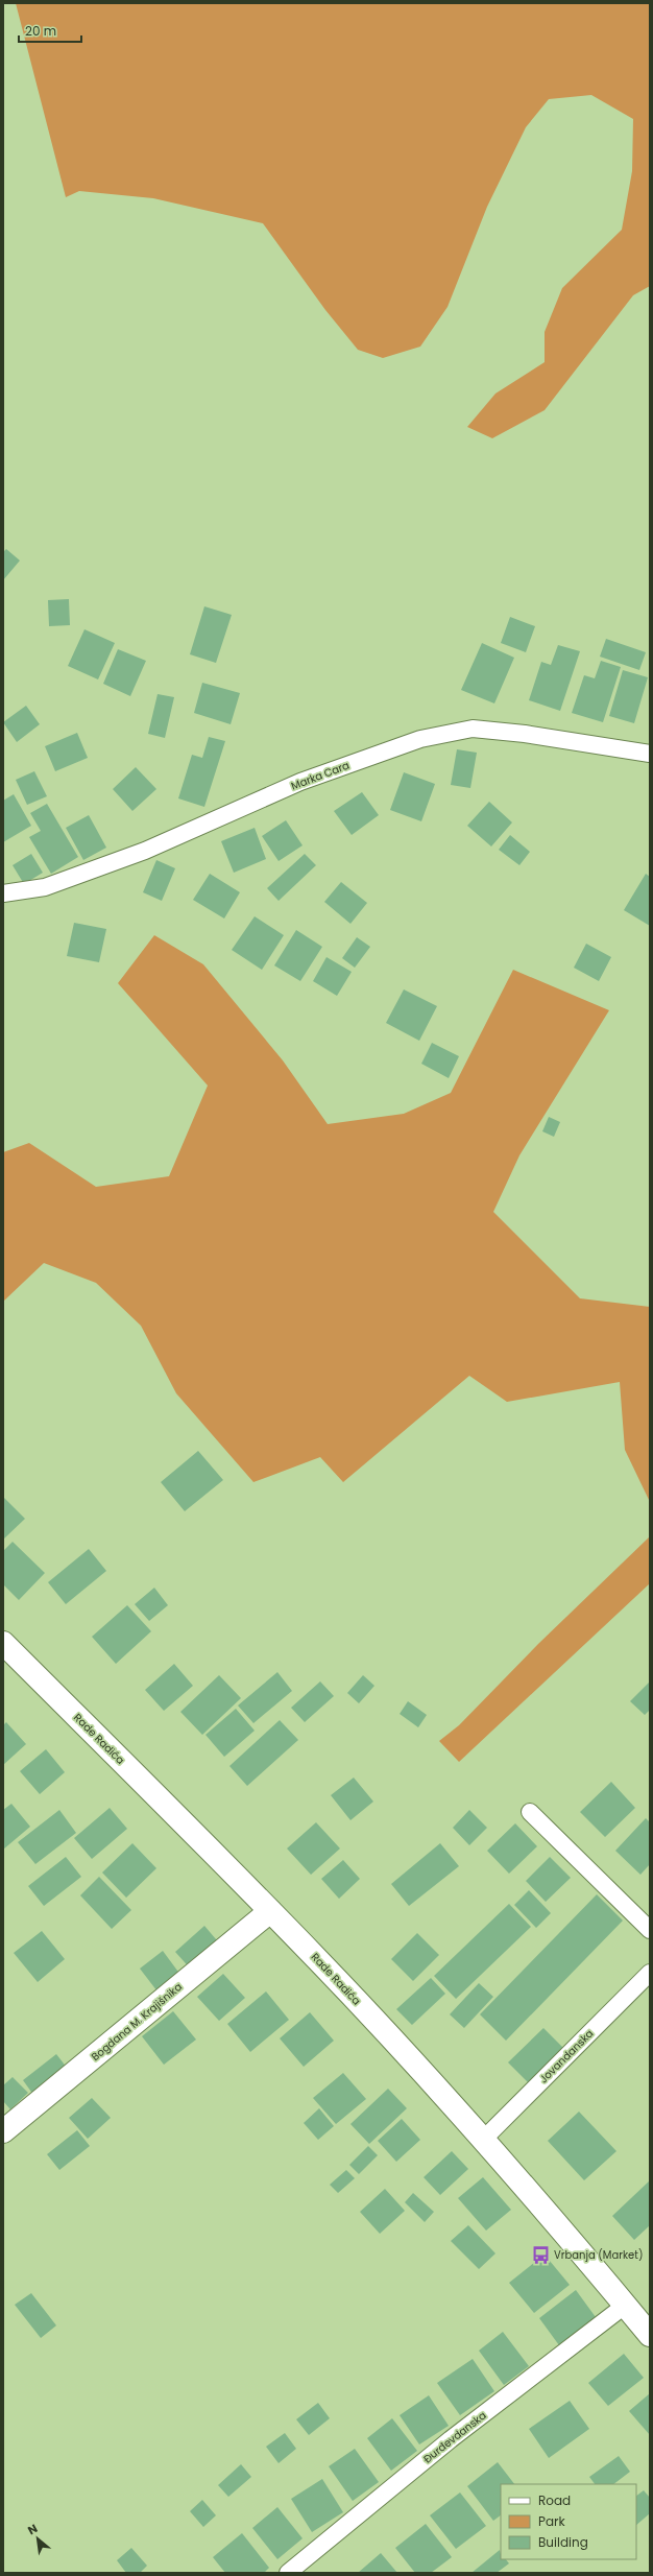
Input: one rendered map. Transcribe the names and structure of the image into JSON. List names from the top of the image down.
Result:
{
  "streets": {
    "main road": ["Rade Radića", "Bogdana M. Krajišnika"],
    "street": ["Marka Cara", "Jovandanska", "Đurđevdanska"]
  },
  "crossings": [
    ["Rade Radića", "Bogdana M. Krajišnika"],
    ["Rade Radića", "Jovandanska"],
    ["Rade Radića", "Đurđevdanska"]
  ],
  "places": {
    "bus stop": ["Vrbanja (Market)"]
  },
  "legend": ["Road", "Park", "Building"],
  "scale_bar": "20 m",
  "north": "top left"
}
